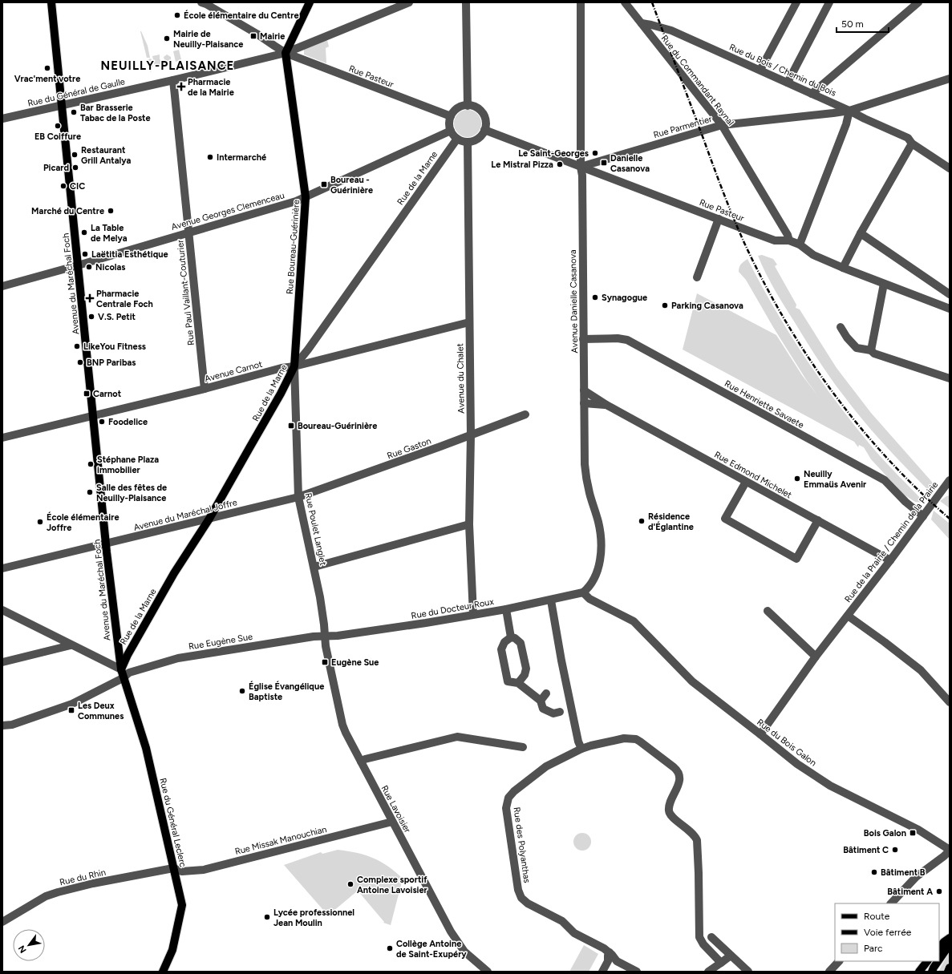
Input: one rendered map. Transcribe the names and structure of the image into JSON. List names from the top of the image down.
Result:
{
  "streets": {
    "main road": [
      "Rue de la Marne",
      "Rue Boureau-Guérinière",
      "Avenue du Maréchal Foch",
      "Rue du Général Leclerc"
    ],
    "street": [
      "Rue du Bois / Chemin du Bois",
      "Rue Pasteur",
      "Rue du Commandant Raynal",
      "Rue du Général de Gaulle",
      "Rue Parmentier",
      "Avenue Georges Clemenceau",
      "Rue Paul Vaillant-Couturier",
      "Avenue Danielle Casanova",
      "Avenue Carnot",
      "Avenue du Chalet",
      "Rue Henriette Savaete",
      "Rue Gaston",
      "Rue Edmond Michelet",
      "Avenue du Maréchal Joffre",
      "Rue Poulet Langlet",
      "Rue de la Prairie / Chemin de la Prairie",
      "Rue du Docteur Roux",
      "Rue Eugène Sue",
      "Rue du Bois Galon",
      "Rue Lavoisier",
      "Rue Missak Manouchian",
      "Rue des Polyanthas",
      "Rue du Rhin"
    ]
  },
  "crossings": [
    ["Rue du Bois / Chemin du Bois", "Rue du Commandant Raynal"],
    ["Rue du Bois / Chemin du Bois", "Rue Parmentier"],
    ["Rue Pasteur", "Rue du Commandant Raynal"],
    ["Rue Pasteur", "Rue du Général de Gaulle"],
    ["Rue Pasteur", "Rue Parmentier"],
    ["Rue Pasteur", "Rue de la Marne"],
    ["Rue Pasteur", "Avenue Georges Clemenceau"],
    ["Rue Pasteur", "Rue Boureau-Guérinière"],
    ["Rue Pasteur", "Avenue Danielle Casanova"],
    ["Rue Pasteur", "Avenue du Chalet"],
    ["Rue du Commandant Raynal", "Rue Parmentier"],
    ["Rue du Général de Gaulle", "Rue Boureau-Guérinière"],
    ["Rue du Général de Gaulle", "Avenue du Maréchal Foch"],
    ["Rue du Général de Gaulle", "Rue Paul Vaillant-Couturier"],
    ["Rue Parmentier", "Avenue Danielle Casanova"],
    ["Rue de la Marne", "Avenue Georges Clemenceau"],
    ["Rue de la Marne", "Rue Boureau-Guérinière"],
    ["Rue de la Marne", "Avenue du Maréchal Foch"],
    ["Rue de la Marne", "Avenue Carnot"],
    ["Rue de la Marne", "Avenue du Chalet"],
    ["Rue de la Marne", "Avenue du Maréchal Joffre"],
    ["Rue de la Marne", "Rue Poulet Langlet"],
    ["Avenue Georges Clemenceau", "Rue Boureau-Guérinière"],
    ["Avenue Georges Clemenceau", "Avenue du Maréchal Foch"],
    ["Avenue Georges Clemenceau", "Rue Paul Vaillant-Couturier"],
    ["Avenue Georges Clemenceau", "Avenue du Chalet"],
    ["Rue Boureau-Guérinière", "Avenue Carnot"],
    ["Rue Boureau-Guérinière", "Rue Poulet Langlet"],
    ["Avenue du Maréchal Foch", "Avenue Carnot"],
    ["Avenue du Maréchal Foch", "Avenue du Maréchal Joffre"],
    ["Avenue du Maréchal Foch", "Rue Eugène Sue"],
    ["Avenue du Maréchal Foch", "Rue du Général Leclerc"],
    ["Rue Paul Vaillant-Couturier", "Avenue Carnot"],
    ["Avenue Danielle Casanova", "Rue Henriette Savaete"],
    ["Avenue Danielle Casanova", "Rue Edmond Michelet"],
    ["Avenue Danielle Casanova", "Rue du Docteur Roux"],
    ["Avenue Danielle Casanova", "Rue du Bois Galon"],
    ["Avenue Carnot", "Avenue du Chalet"],
    ["Avenue Carnot", "Rue Poulet Langlet"],
    ["Avenue du Chalet", "Rue Gaston"],
    ["Avenue du Chalet", "Rue du Docteur Roux"],
    ["Rue Henriette Savaete", "Rue de la Prairie / Chemin de la Prairie"],
    ["Rue Gaston", "Avenue du Maréchal Joffre"],
    ["Rue Gaston", "Rue Poulet Langlet"],
    ["Rue Edmond Michelet", "Rue de la Prairie / Chemin de la Prairie"],
    ["Avenue du Maréchal Joffre", "Rue Poulet Langlet"],
    ["Rue Poulet Langlet", "Rue du Docteur Roux"],
    ["Rue Poulet Langlet", "Rue Eugène Sue"],
    ["Rue Poulet Langlet", "Rue Lavoisier"],
    ["Rue de la Prairie / Chemin de la Prairie", "Rue du Bois Galon"],
    ["Rue du Docteur Roux", "Rue Eugène Sue"],
    ["Rue du Docteur Roux", "Rue du Bois Galon"],
    ["Rue du Docteur Roux", "Rue Lavoisier"],
    ["Rue Eugène Sue", "Rue Lavoisier"],
    ["Rue Eugène Sue", "Rue du Général Leclerc"],
    ["Rue Lavoisier", "Rue Missak Manouchian"],
    ["Rue du Général Leclerc", "Rue Missak Manouchian"],
    ["Rue du Général Leclerc", "Rue du Rhin"],
    ["Rue Missak Manouchian", "Rue du Rhin"]
  ],
  "districts": ["NEUILLY-PLAISANCE"],
  "places": {
    "other": [
      "École élémentaire du Centre",
      "Mairie de Neuilly-Plaisance",
      "Vrac'ment votre",
      "Bar Brasserie Tabac de la Poste",
      "EB Coiffure",
      "Le Saint-Georges",
      "Restaurant Grill Antalya",
      "Intermarché",
      "Le Mistral Pizza",
      "Picard",
      "CIC",
      "Marché du Centre",
      "La Table de Melya",
      "Laëtitia Esthétique",
      "Nicolas",
      "Synagogue",
      "Parking Casanova",
      "V.S. Petit",
      "LikeYou Fitness",
      "BNP Paribas",
      "Foodelice",
      "Stéphane Plaza immobilier",
      "Neuilly Emmaüs Avenir",
      "Salle des fêtes de Neuilly-Plaisance",
      "Résidence d'Églantine",
      "École élémentaire Joffre",
      "Église Évangélique Baptiste",
      "Bâtiment C",
      "Bâtiment B",
      "Complexe sportif Antoine Lavoisier",
      "Bâtiment A",
      "Lycée professionnel Jean Moulin",
      "Collège Antoine de Saint-Exupéry"
    ],
    "transit": [
      "Mairie",
      "Danielle Casanova",
      "Boureau - Guérinière",
      "Carnot",
      "Boureau-Guérinière",
      "Eugène Sue",
      "Les Deux Communes",
      "Bois Galon"
    ],
    "health": ["Pharmacie de la Mairie", "Pharmacie Centrale Foch"]
  },
  "legend": ["Route", "Voie ferrée", "Parc"],
  "scale_bar": "50 m",
  "north": "bottom left"
}
